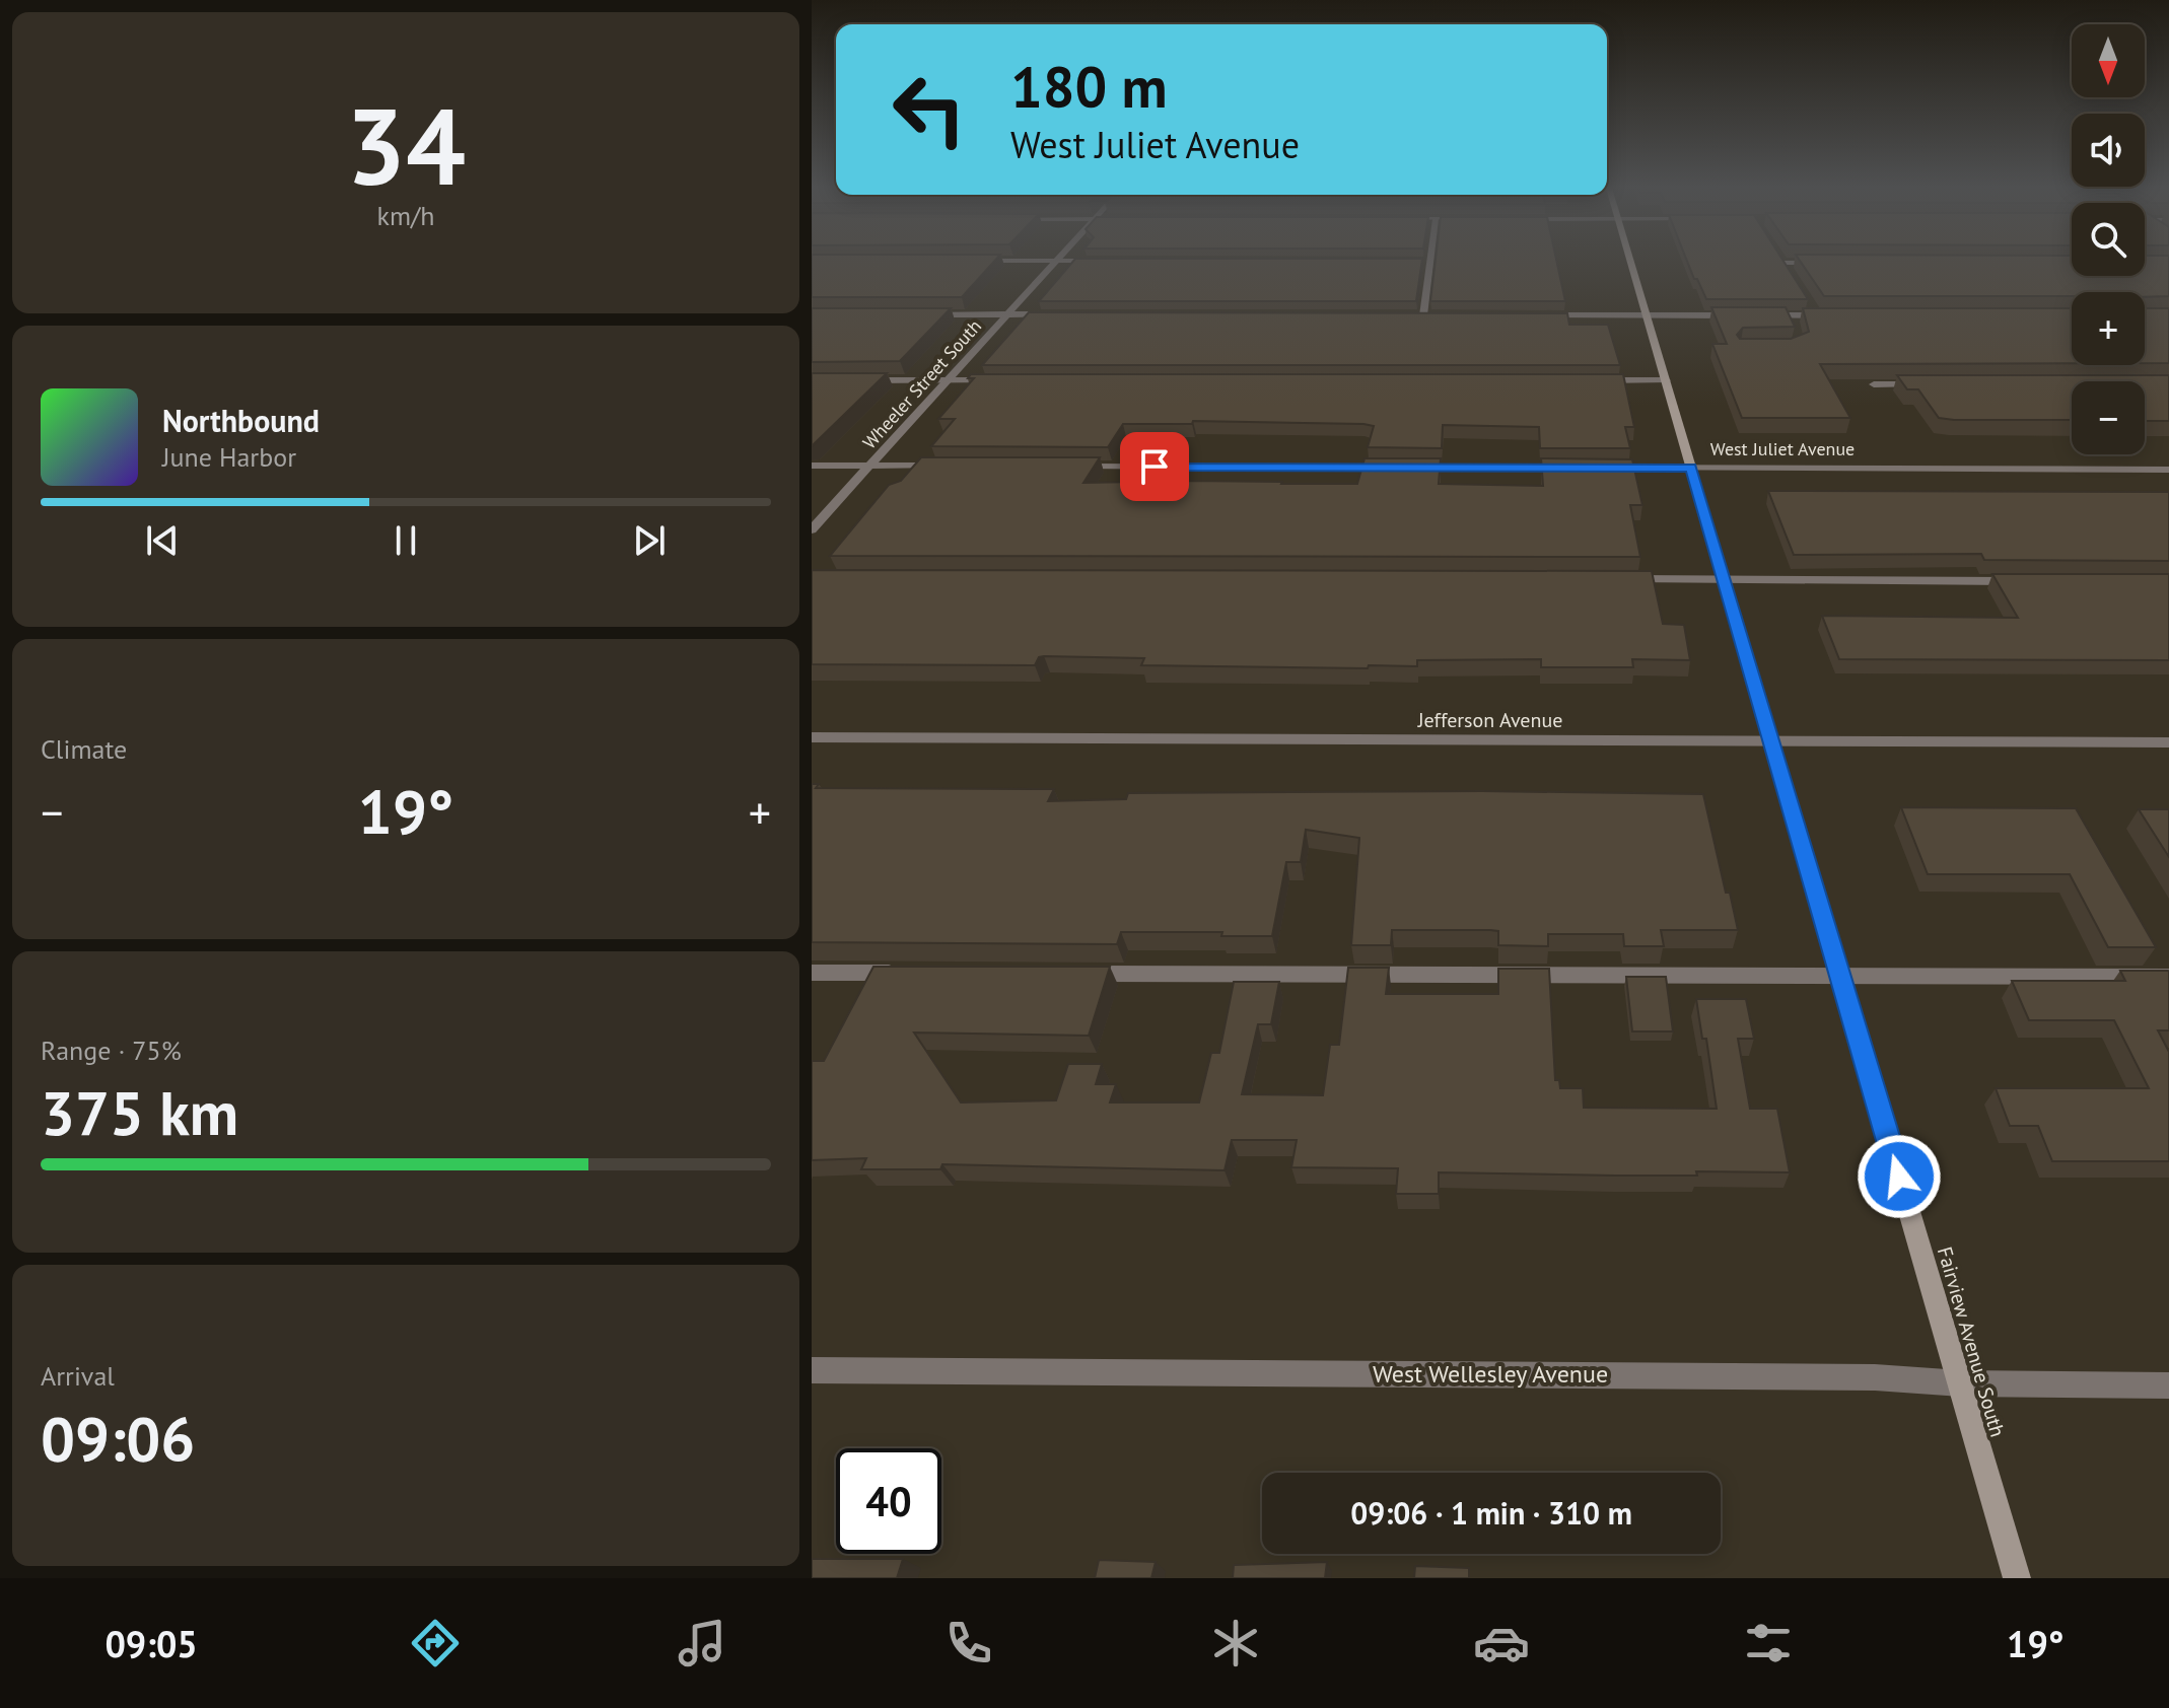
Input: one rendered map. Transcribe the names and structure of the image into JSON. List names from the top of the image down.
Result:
{
  "streets": {
    "street": [
      "Wheeler Street South",
      "West Juliet Avenue",
      "Jefferson Avenue",
      "Fairview Avenue South",
      "West Wellesley Avenue"
    ]
  },
  "crossings": [
    ["West Juliet Avenue", "Fairview Avenue South"],
    ["Jefferson Avenue", "Fairview Avenue South"],
    ["Fairview Avenue South", "West Wellesley Avenue"]
  ],
  "north": "bottom",
  "page": {
    "tile": [
      ["34", "km/h"],
      "Climate",
      ["Range · 75%", "375 km"],
      ["Arrival", "09:06"]
    ],
    "map_buttons": ["+", "−"],
    "turn": ["180 m", "West Juliet Avenue"],
    "song": ["Northbound", "June Harbor"],
    "heat": ["−", "19°", "+"],
    "limit": "40",
    "trip": "09:06 · 1 min · 310 m",
    "tabs": ["09:05", "19°"]
  }
}
